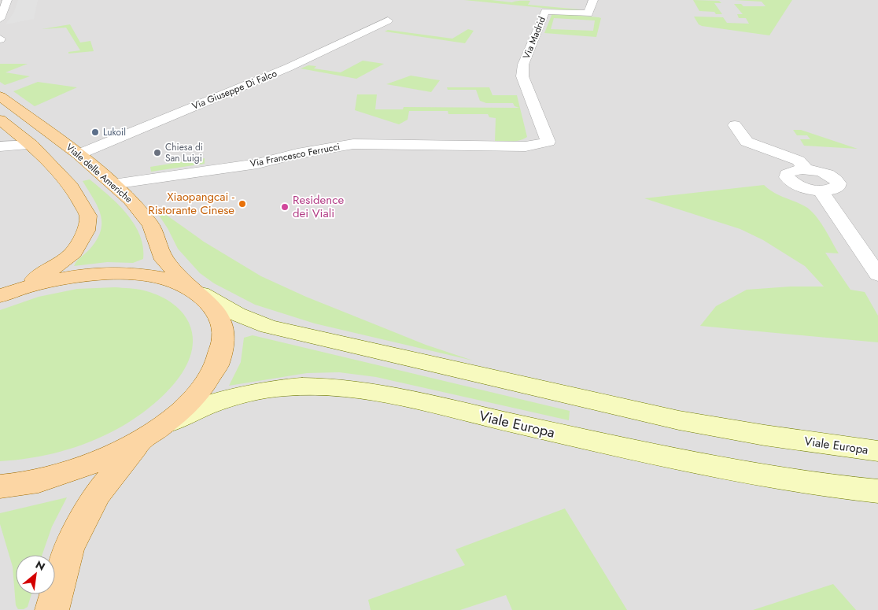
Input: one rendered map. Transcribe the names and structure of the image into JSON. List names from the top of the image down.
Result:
{
  "streets": {
    "main road": ["Viale delle Americhe", "Viale Europa"],
    "street": ["Via Madrid", "Via Giuseppe Di Falco", "Via Francesco Ferrucci"]
  },
  "crossings": [
    ["Via Madrid", "Via Francesco Ferrucci"],
    ["Via Giuseppe Di Falco", "Viale delle Americhe"],
    ["Via Francesco Ferrucci", "Viale delle Americhe"],
    ["Viale delle Americhe", "Viale Europa"]
  ],
  "places": [
    "Lukoil",
    "Chiesa di San Luigi",
    "Xiaopangcai - Ristorante Cinese",
    "Residence dei Viali"
  ],
  "north": "top right"
}
